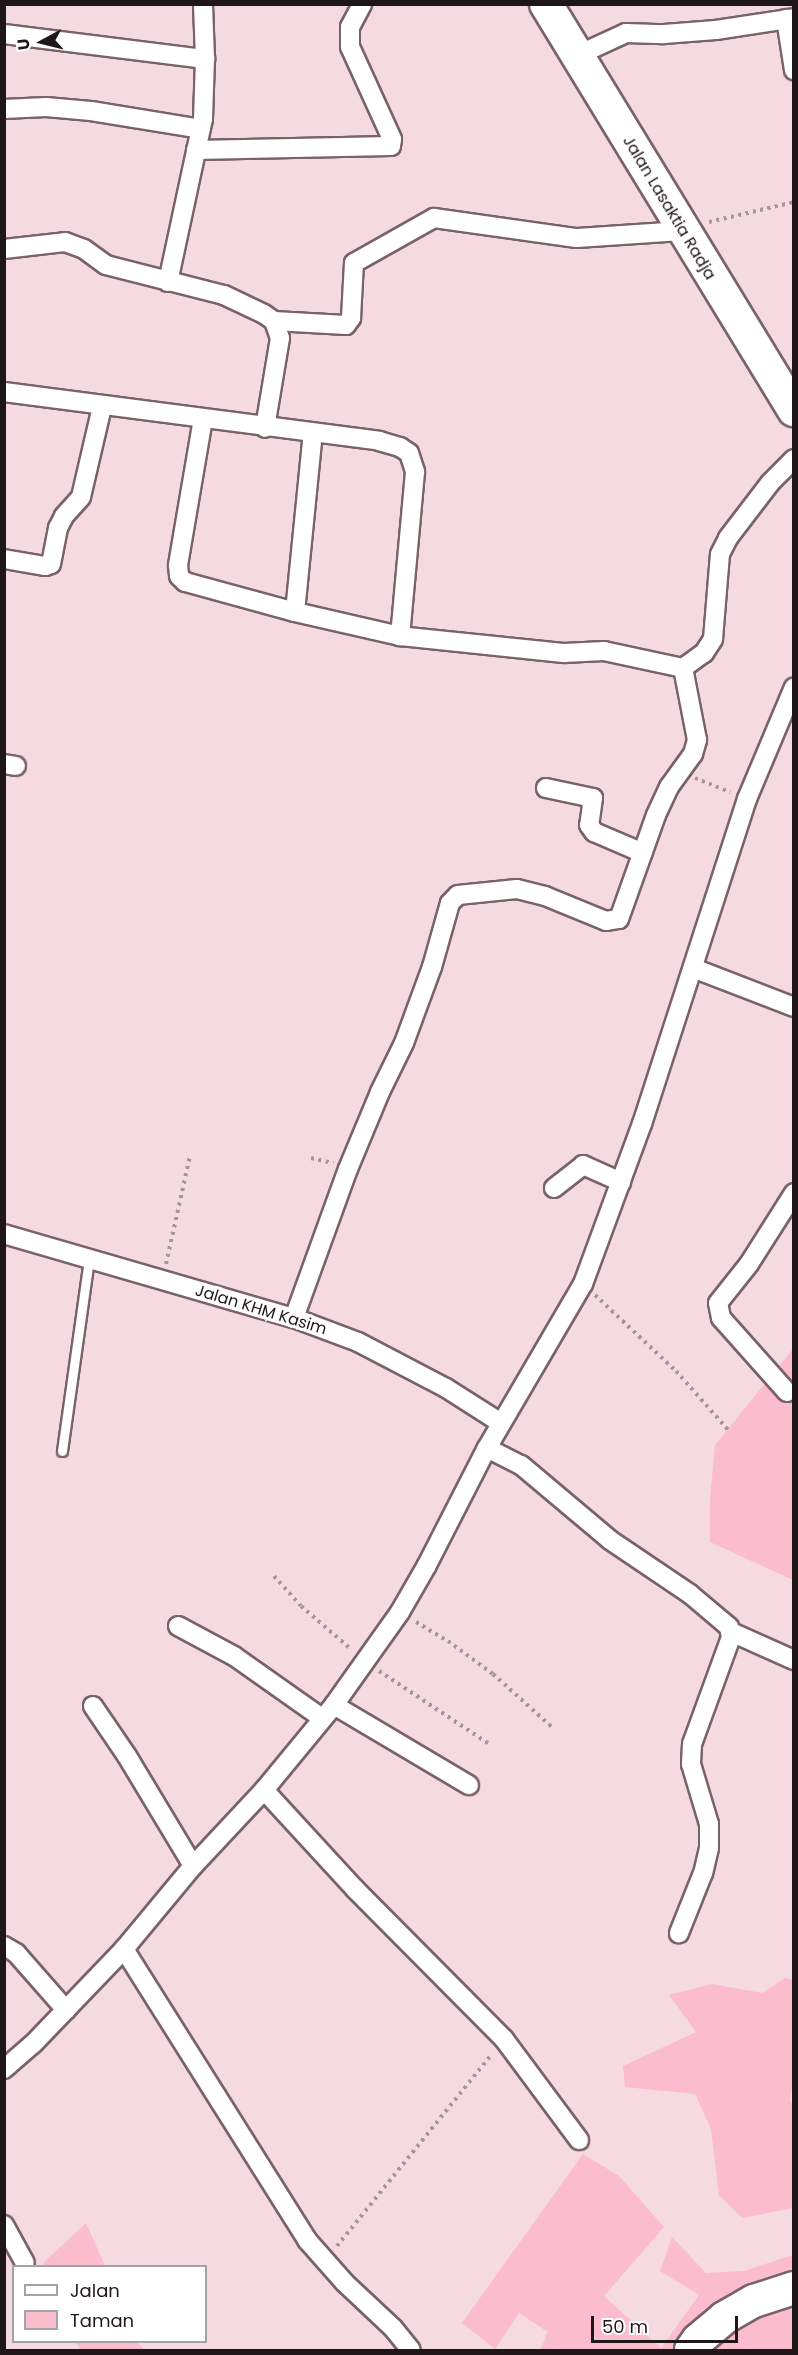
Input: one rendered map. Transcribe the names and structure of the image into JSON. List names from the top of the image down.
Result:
{
  "streets": {
    "highway": ["Jalan Lasaktia Radja"],
    "street": ["Jalan KHM Kasim"]
  },
  "legend": ["Jalan", "Taman"],
  "scale_bar": "50 m",
  "north": "left"
}
